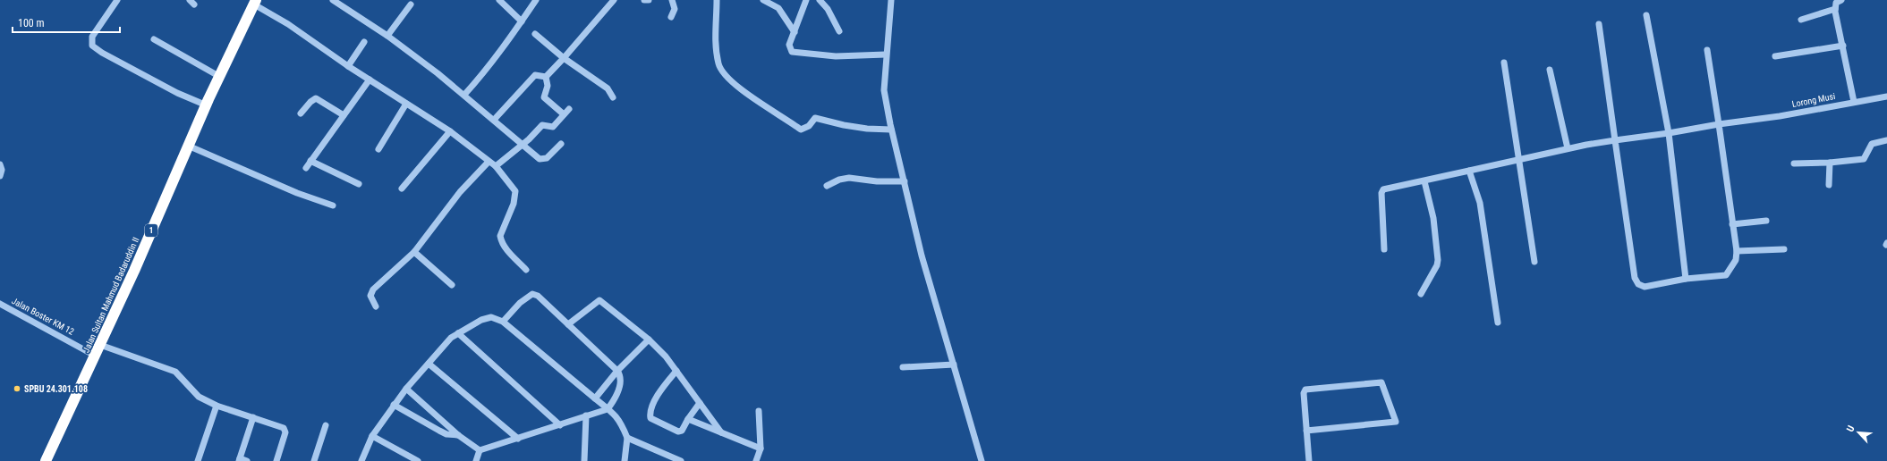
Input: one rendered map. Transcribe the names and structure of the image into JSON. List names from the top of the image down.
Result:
{
  "streets": {
    "highway": ["1", "Jalan Sultan Mahmud Badaruddin II"],
    "street": ["Lorong Musi", "Jalan Boster KM 12"]
  },
  "crossings": [
    ["Jalan Sultan Mahmud Badaruddin II", "Jalan Boster KM 12"]
  ],
  "places": ["SPBU 24.301.108"],
  "scale_bar": "100 m",
  "north": "top left"
}
